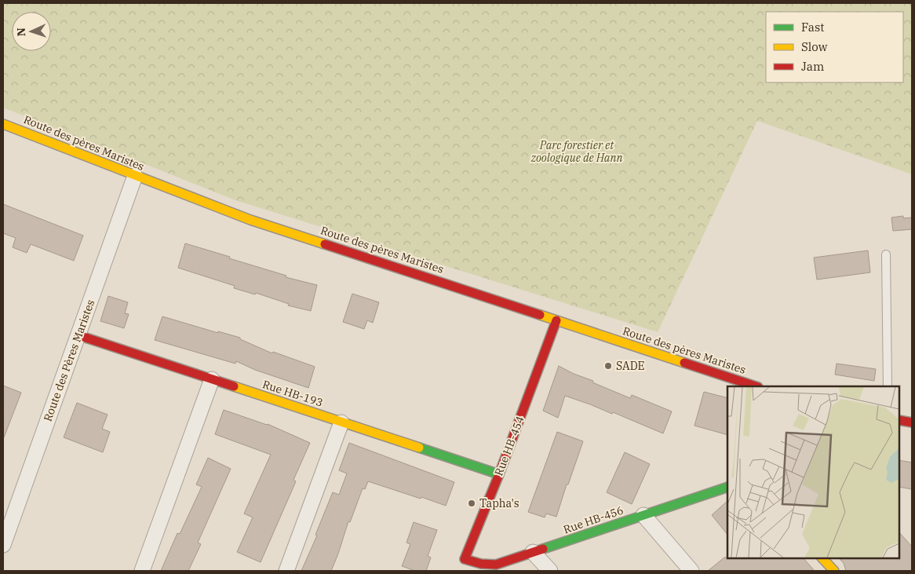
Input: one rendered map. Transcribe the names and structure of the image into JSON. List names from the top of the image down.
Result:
{
  "streets": {
    "street": [
      "Route des pères Maristes",
      "Route des Pères Maristes",
      "Rue HB-193",
      "Rue HB-454",
      "Rue HB-456"
    ]
  },
  "crossings": [
    ["Route des pères Maristes", "Route des Pères Maristes"],
    ["Route des pères Maristes", "Rue HB-454"],
    ["Route des Pères Maristes", "Rue HB-193"],
    ["Rue HB-193", "Rue HB-454"],
    ["Rue HB-454", "Rue HB-456"]
  ],
  "parks": ["Parc forestier et zoologique de Hann"],
  "places": ["SADE", "Tapha's"],
  "legend": ["Fast", "Slow", "Jam"],
  "north": "left"
}
